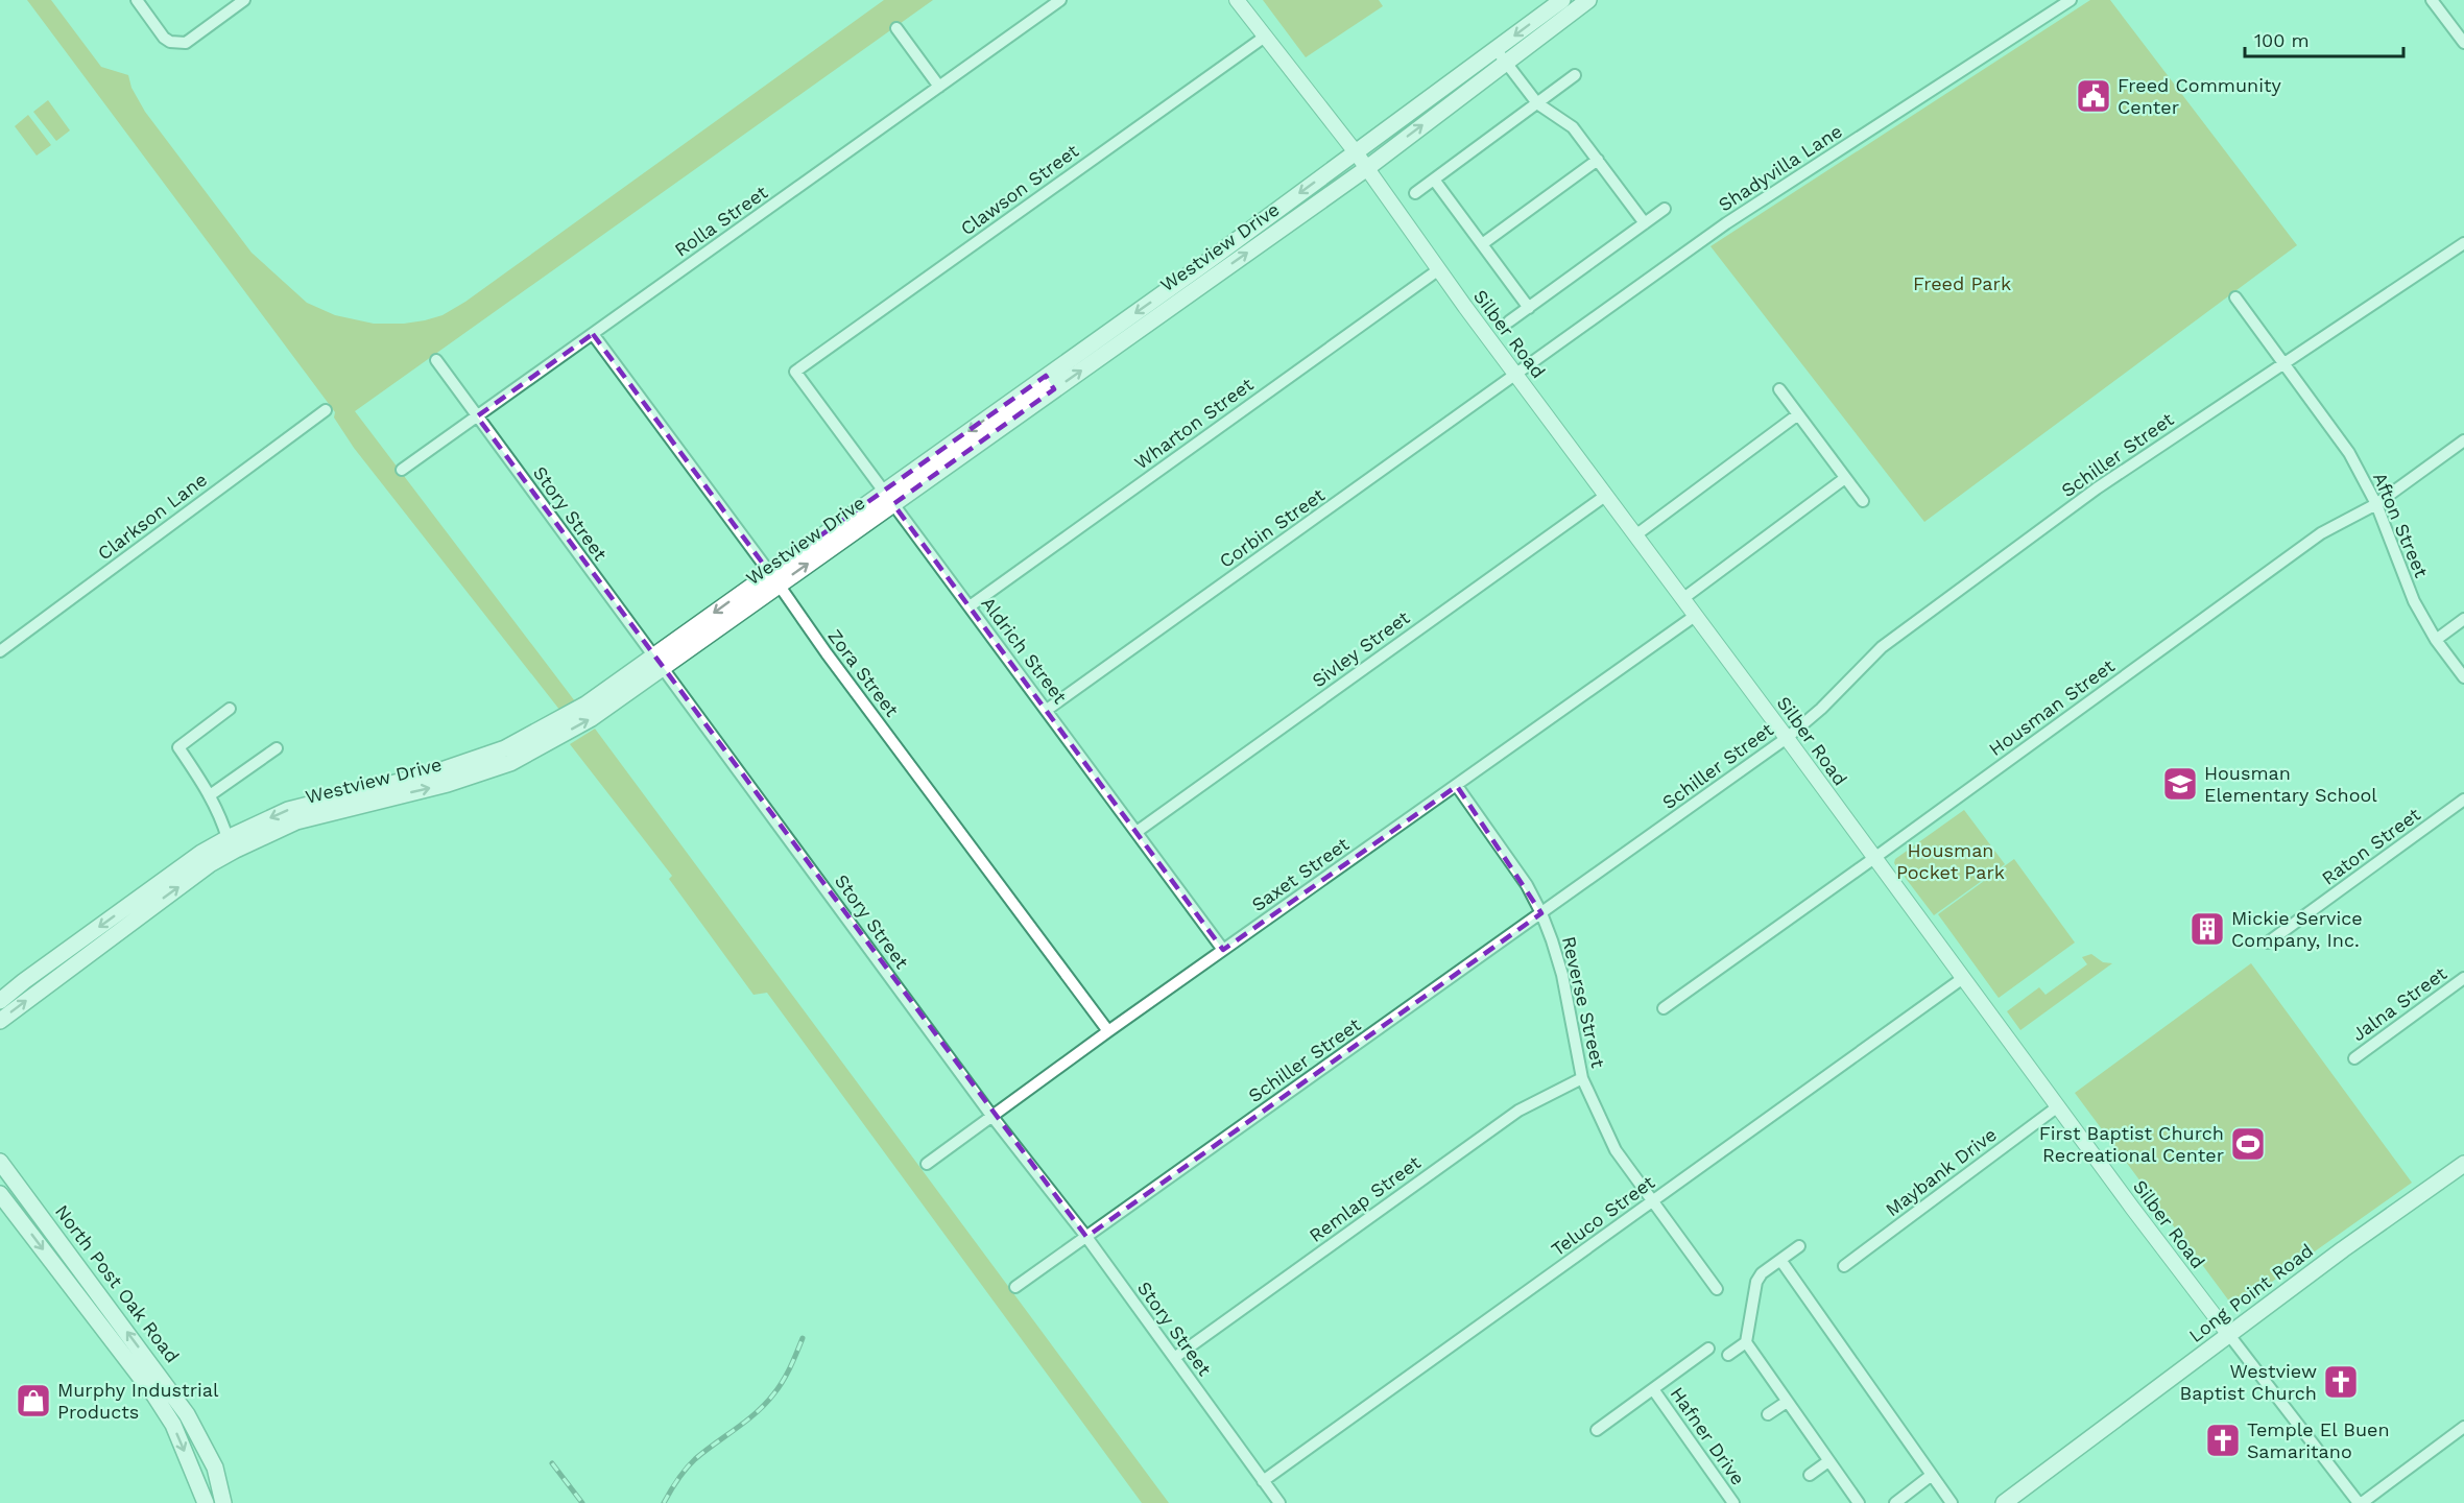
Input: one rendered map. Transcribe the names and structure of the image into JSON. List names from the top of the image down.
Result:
{
  "streets": {
    "main road": ["Westview Drive", "North Post Oak Road", "Long Point Road"],
    "street": [
      "Shadyvilla Lane",
      "Clawson Street",
      "Rolla Street",
      "Silber Road",
      "Wharton Street",
      "Schiller Street",
      "Story Street",
      "Clarkson Lane",
      "Afton Street",
      "Corbin Street",
      "Sivley Street",
      "Aldrich Street",
      "Zora Street",
      "Housman Street",
      "Raton Street",
      "Saxet Street",
      "Reverse Street",
      "Jalna Street",
      "Maybank Drive",
      "Remlap Street",
      "Teluco Street",
      "Hafner Drive"
    ]
  },
  "crossings": [
    ["Shadyvilla Lane", "Silber Road"],
    ["Shadyvilla Lane", "Corbin Street"],
    ["Clawson Street", "Silber Road"],
    ["Clawson Street", "Aldrich Street"],
    ["Rolla Street", "Story Street"],
    ["Rolla Street", "Zora Street"],
    ["Westview Drive", "Silber Road"],
    ["Westview Drive", "Story Street"],
    ["Westview Drive", "Aldrich Street"],
    ["Westview Drive", "Zora Street"],
    ["Silber Road", "Wharton Street"],
    ["Silber Road", "Schiller Street"],
    ["Silber Road", "Corbin Street"],
    ["Silber Road", "Sivley Street"],
    ["Silber Road", "Housman Street"],
    ["Silber Road", "Saxet Street"],
    ["Silber Road", "Maybank Drive"],
    ["Silber Road", "Teluco Street"],
    ["Silber Road", "Long Point Road"],
    ["Wharton Street", "Aldrich Street"],
    ["Schiller Street", "Story Street"],
    ["Schiller Street", "Afton Street"],
    ["Schiller Street", "Reverse Street"],
    ["Story Street", "Saxet Street"],
    ["Story Street", "Remlap Street"],
    ["Story Street", "Teluco Street"],
    ["Afton Street", "Housman Street"],
    ["Corbin Street", "Aldrich Street"],
    ["Sivley Street", "Aldrich Street"],
    ["Aldrich Street", "Saxet Street"],
    ["Zora Street", "Saxet Street"],
    ["Saxet Street", "Reverse Street"],
    ["Reverse Street", "Remlap Street"],
    ["Reverse Street", "Teluco Street"]
  ],
  "parks": ["Freed Park", "Housman Pocket Park"],
  "places": {
    "public building": ["Freed Community Center"],
    "school or university": ["Housman Elementary School"],
    "building": ["Mickie Service Company, Inc."],
    "sports": ["First Baptist Church Recreational Center"],
    "church": ["Westview Baptist Church", "Temple El Buen Samaritano"],
    "shop": ["Murphy Industrial Products"]
  },
  "scale_bar": "100 m"
}
